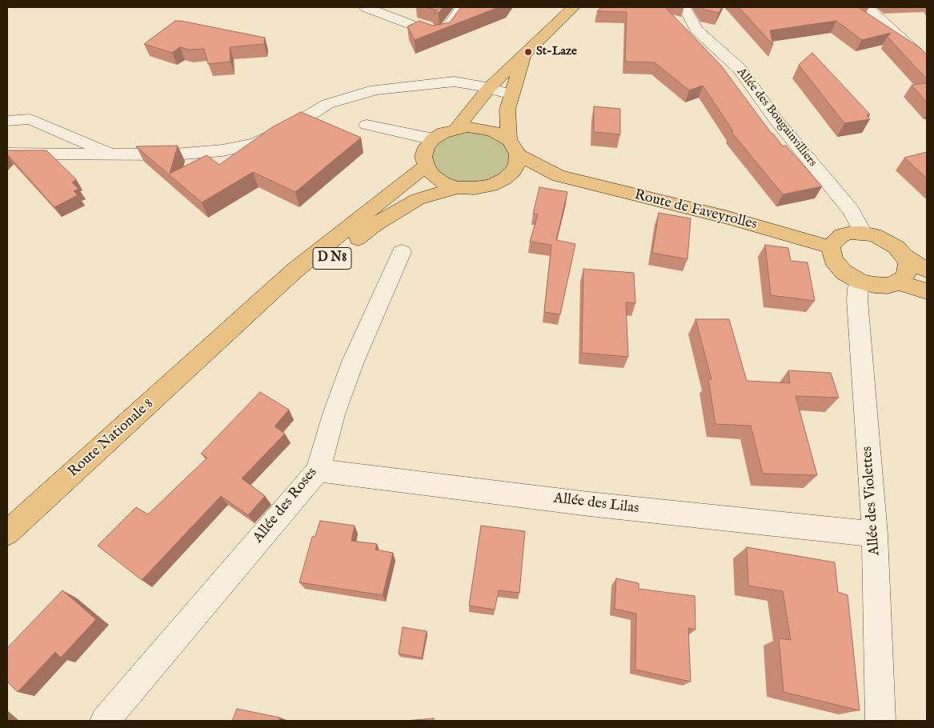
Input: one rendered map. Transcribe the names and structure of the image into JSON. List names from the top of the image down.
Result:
{
  "streets": {
    "main road": ["Route de Faveyrolles", "D N8", "Route Nationale 8"],
    "street": [
      "Allée des Bougainvilliers",
      "Allée des Violettes",
      "Allée des Lilas",
      "Allée des Roses"
    ]
  },
  "crossings": [
    ["Allée des Bougainvilliers", "Route de Faveyrolles"],
    ["Allée des Bougainvilliers", "Allée des Violettes"],
    ["Route de Faveyrolles", "Route Nationale 8"],
    ["Route de Faveyrolles", "Allée des Violettes"],
    ["Allée des Violettes", "Allée des Lilas"],
    ["Allée des Lilas", "Allée des Roses"]
  ],
  "places": ["St-Laze"]
}
